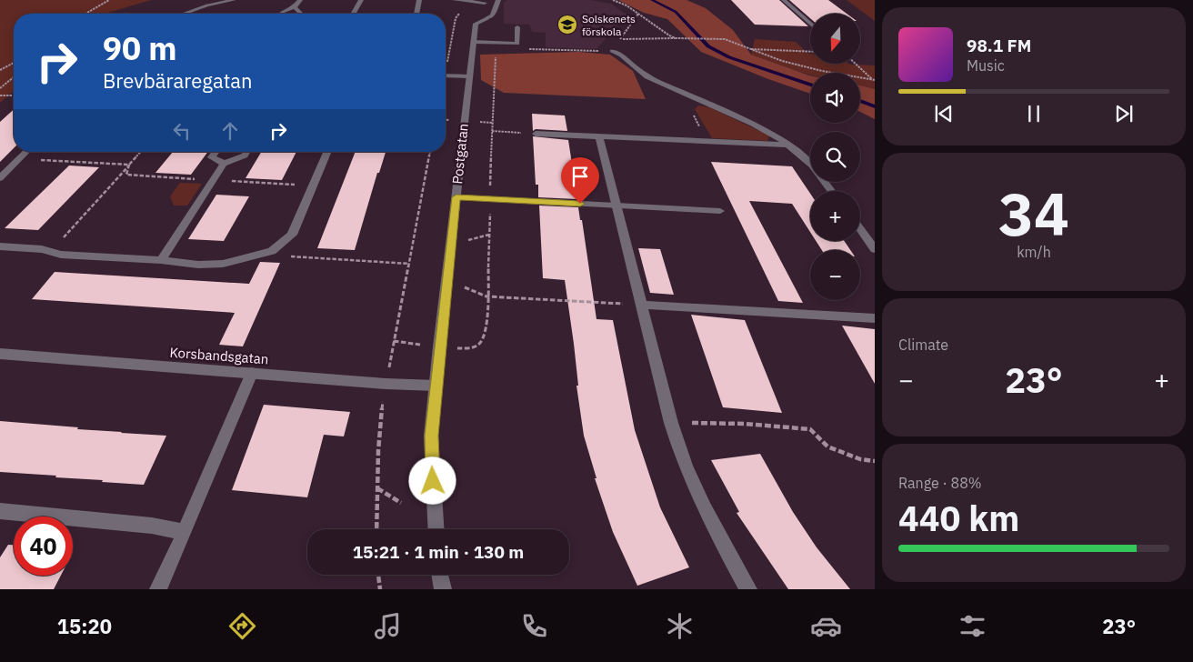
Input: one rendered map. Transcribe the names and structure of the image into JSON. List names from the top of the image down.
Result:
{
  "streets": {
    "street": ["Postgatan", "Korsbandsgatan"]
  },
  "crossings": [
    ["Postgatan", "Korsbandsgatan"]
  ],
  "places": {
    "school or university": ["Solskenets förskola"]
  },
  "north": "bottom",
  "page": {
    "map_buttons": ["+", "−"],
    "turn": ["90 m", "Brevbäraregatan"],
    "song": ["98.1 FM", "Music"],
    "tile": [
      ["34", "km/h"],
      "Climate",
      ["Range · 88%", "440 km"]
    ],
    "heat": ["−", "23°", "+"],
    "limit": "40",
    "trip": "15:21 · 1 min · 130 m",
    "tabs": ["15:20", "23°"]
  }
}
